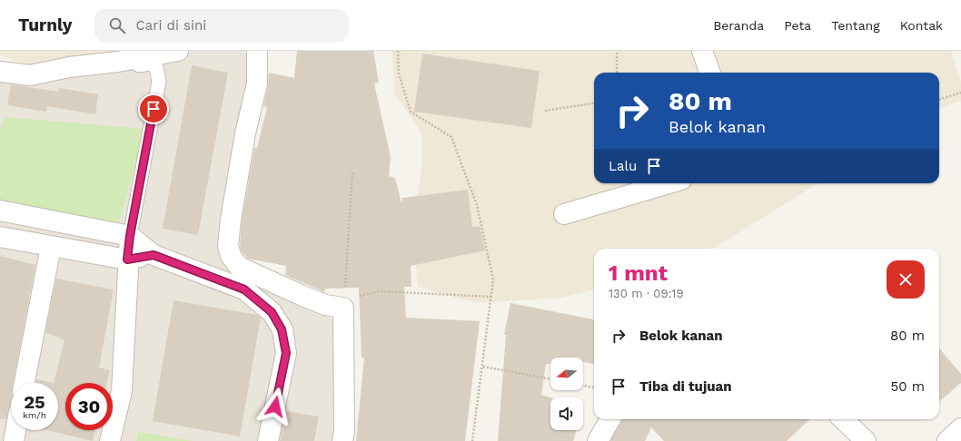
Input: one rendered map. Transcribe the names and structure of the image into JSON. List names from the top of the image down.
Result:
{
  "north": "left",
  "page": {
    "header": "Turnly",
    "search": "Cari di sini",
    "nav": [
      "Beranda",
      "Peta",
      "Tentang",
      "Kontak"
    ],
    "turn": ["80 m", "Belok kanan"],
    "then": "Lalu",
    "heading": ["1 mnt", "130 m · 09:19"],
    "list": [
      {
        "name": "Belok kanan",
        "value": "80 m"
      },
      {
        "name": "Tiba di tujuan",
        "value": "50 m"
      }
    ],
    "speed": "25 km/h",
    "limit": "30"
  }
}
